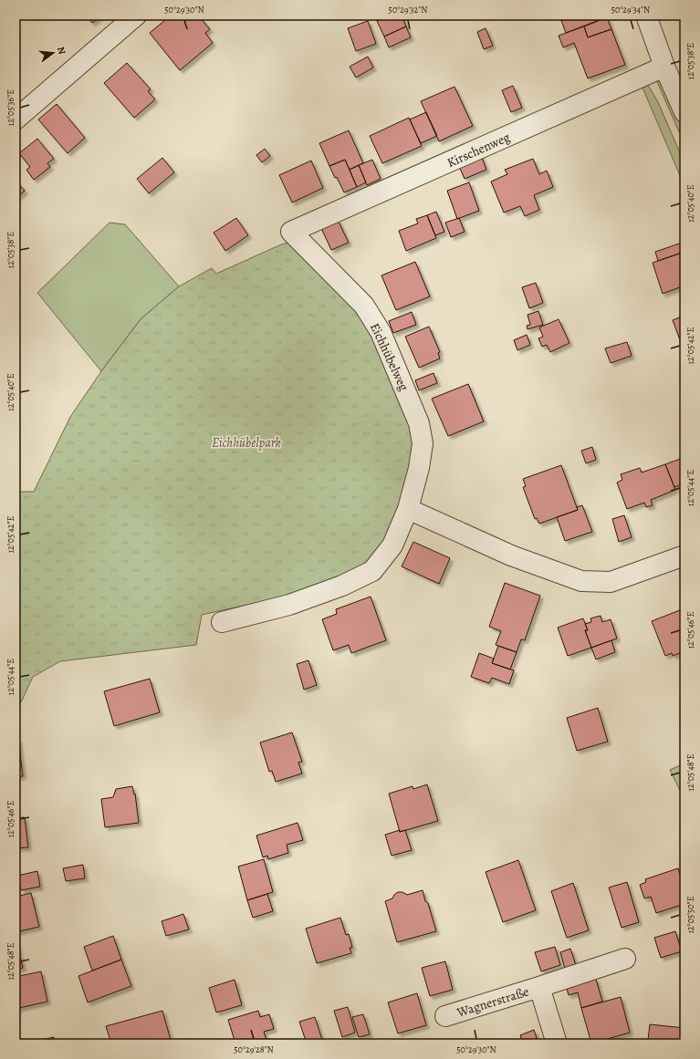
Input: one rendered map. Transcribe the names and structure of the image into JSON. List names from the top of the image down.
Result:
{
  "streets": {
    "street": ["Kirschenweg", "Eichhübelweg", "Wagnerstraße"]
  },
  "crossings": [
    ["Kirschenweg", "Eichhübelweg"]
  ],
  "parks": ["Eichhübelpark"],
  "north": "right",
  "coordinates": [
    "50°29'30\"N",
    "50°29'32\"N",
    "50°29'34\"N",
    "12°05'38\"E",
    "12°05'36\"E",
    "12°05'40\"E",
    "12°05'42\"E",
    "12°05'44\"E",
    "12°05'46\"E",
    "12°05'48\"E",
    "12°05'50\"E",
    "50°29'28\"N"
  ]
}
